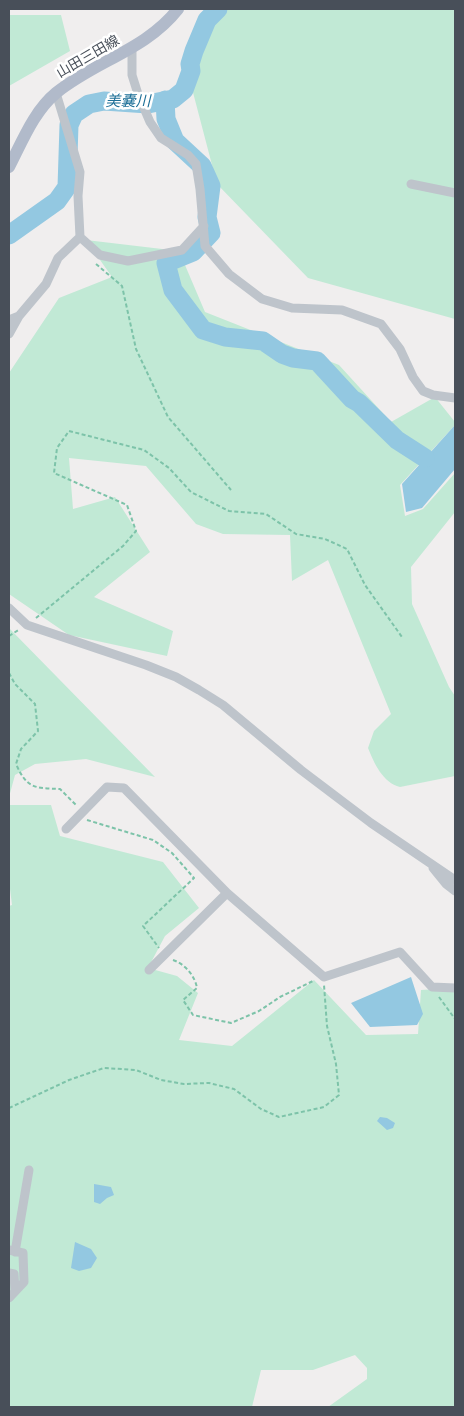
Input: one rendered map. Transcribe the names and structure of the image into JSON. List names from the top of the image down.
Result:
{
  "streets": {
    "main road": ["山田三田線"]
  },
  "water": ["美嚢川"]
}
